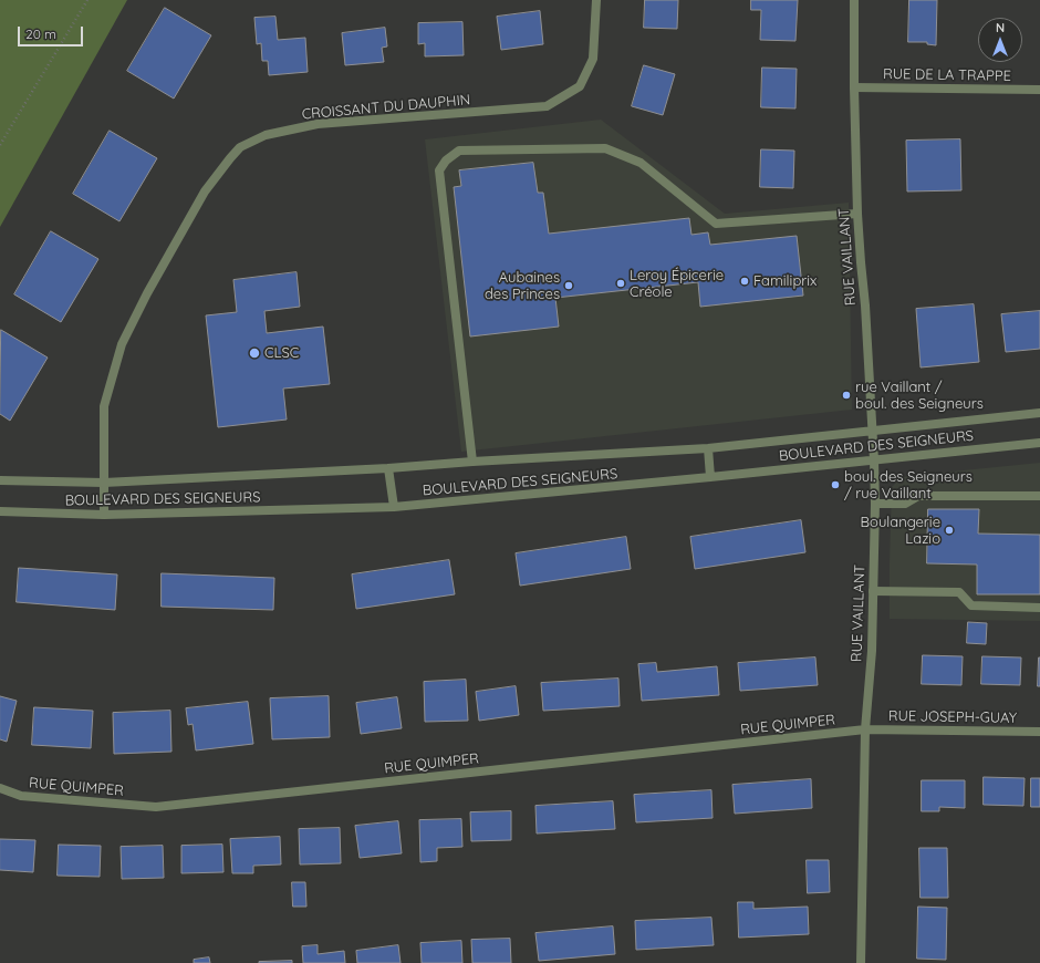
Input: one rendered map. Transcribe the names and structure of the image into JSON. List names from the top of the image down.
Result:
{
  "streets": {
    "street": [
      "RUE DE LA TRAPPE",
      "CROISSANT DU DAUPHIN",
      "RUE VAILLANT",
      "BOULEVARD DES SEIGNEURS",
      "RUE JOSEPH-GUAY",
      "RUE QUIMPER"
    ]
  },
  "crossings": [
    ["RUE DE LA TRAPPE", "RUE VAILLANT"],
    ["CROISSANT DU DAUPHIN", "BOULEVARD DES SEIGNEURS"],
    ["RUE VAILLANT", "BOULEVARD DES SEIGNEURS"],
    ["RUE VAILLANT", "RUE JOSEPH-GUAY"],
    ["RUE VAILLANT", "RUE QUIMPER"],
    ["RUE JOSEPH-GUAY", "RUE QUIMPER"]
  ],
  "places": [
    "Familiprix",
    "Leroy Épicerie Créole",
    "Aubaines des Princes",
    "CLSC",
    "rue Vaillant / boul. des Seigneurs",
    "boul. des Seigneurs / rue Vaillant",
    "Boulangerie Lazio"
  ],
  "scale_bar": "20 m",
  "north": "top"
}
